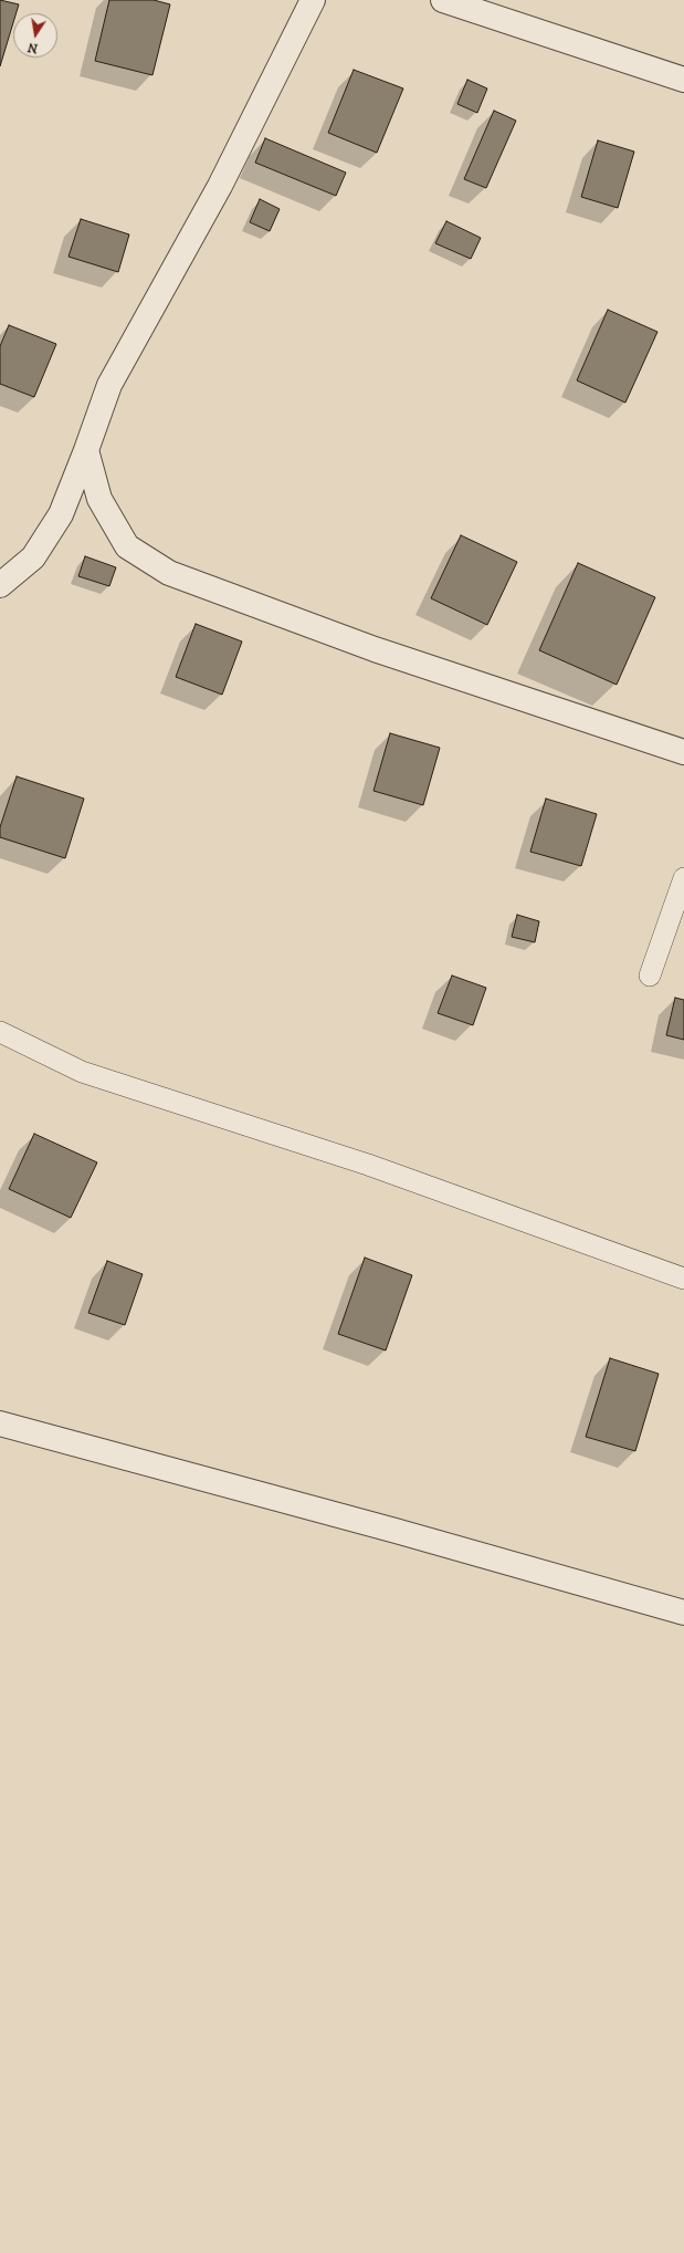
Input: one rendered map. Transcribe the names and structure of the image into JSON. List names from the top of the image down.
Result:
{
  "north": "bottom"
}
